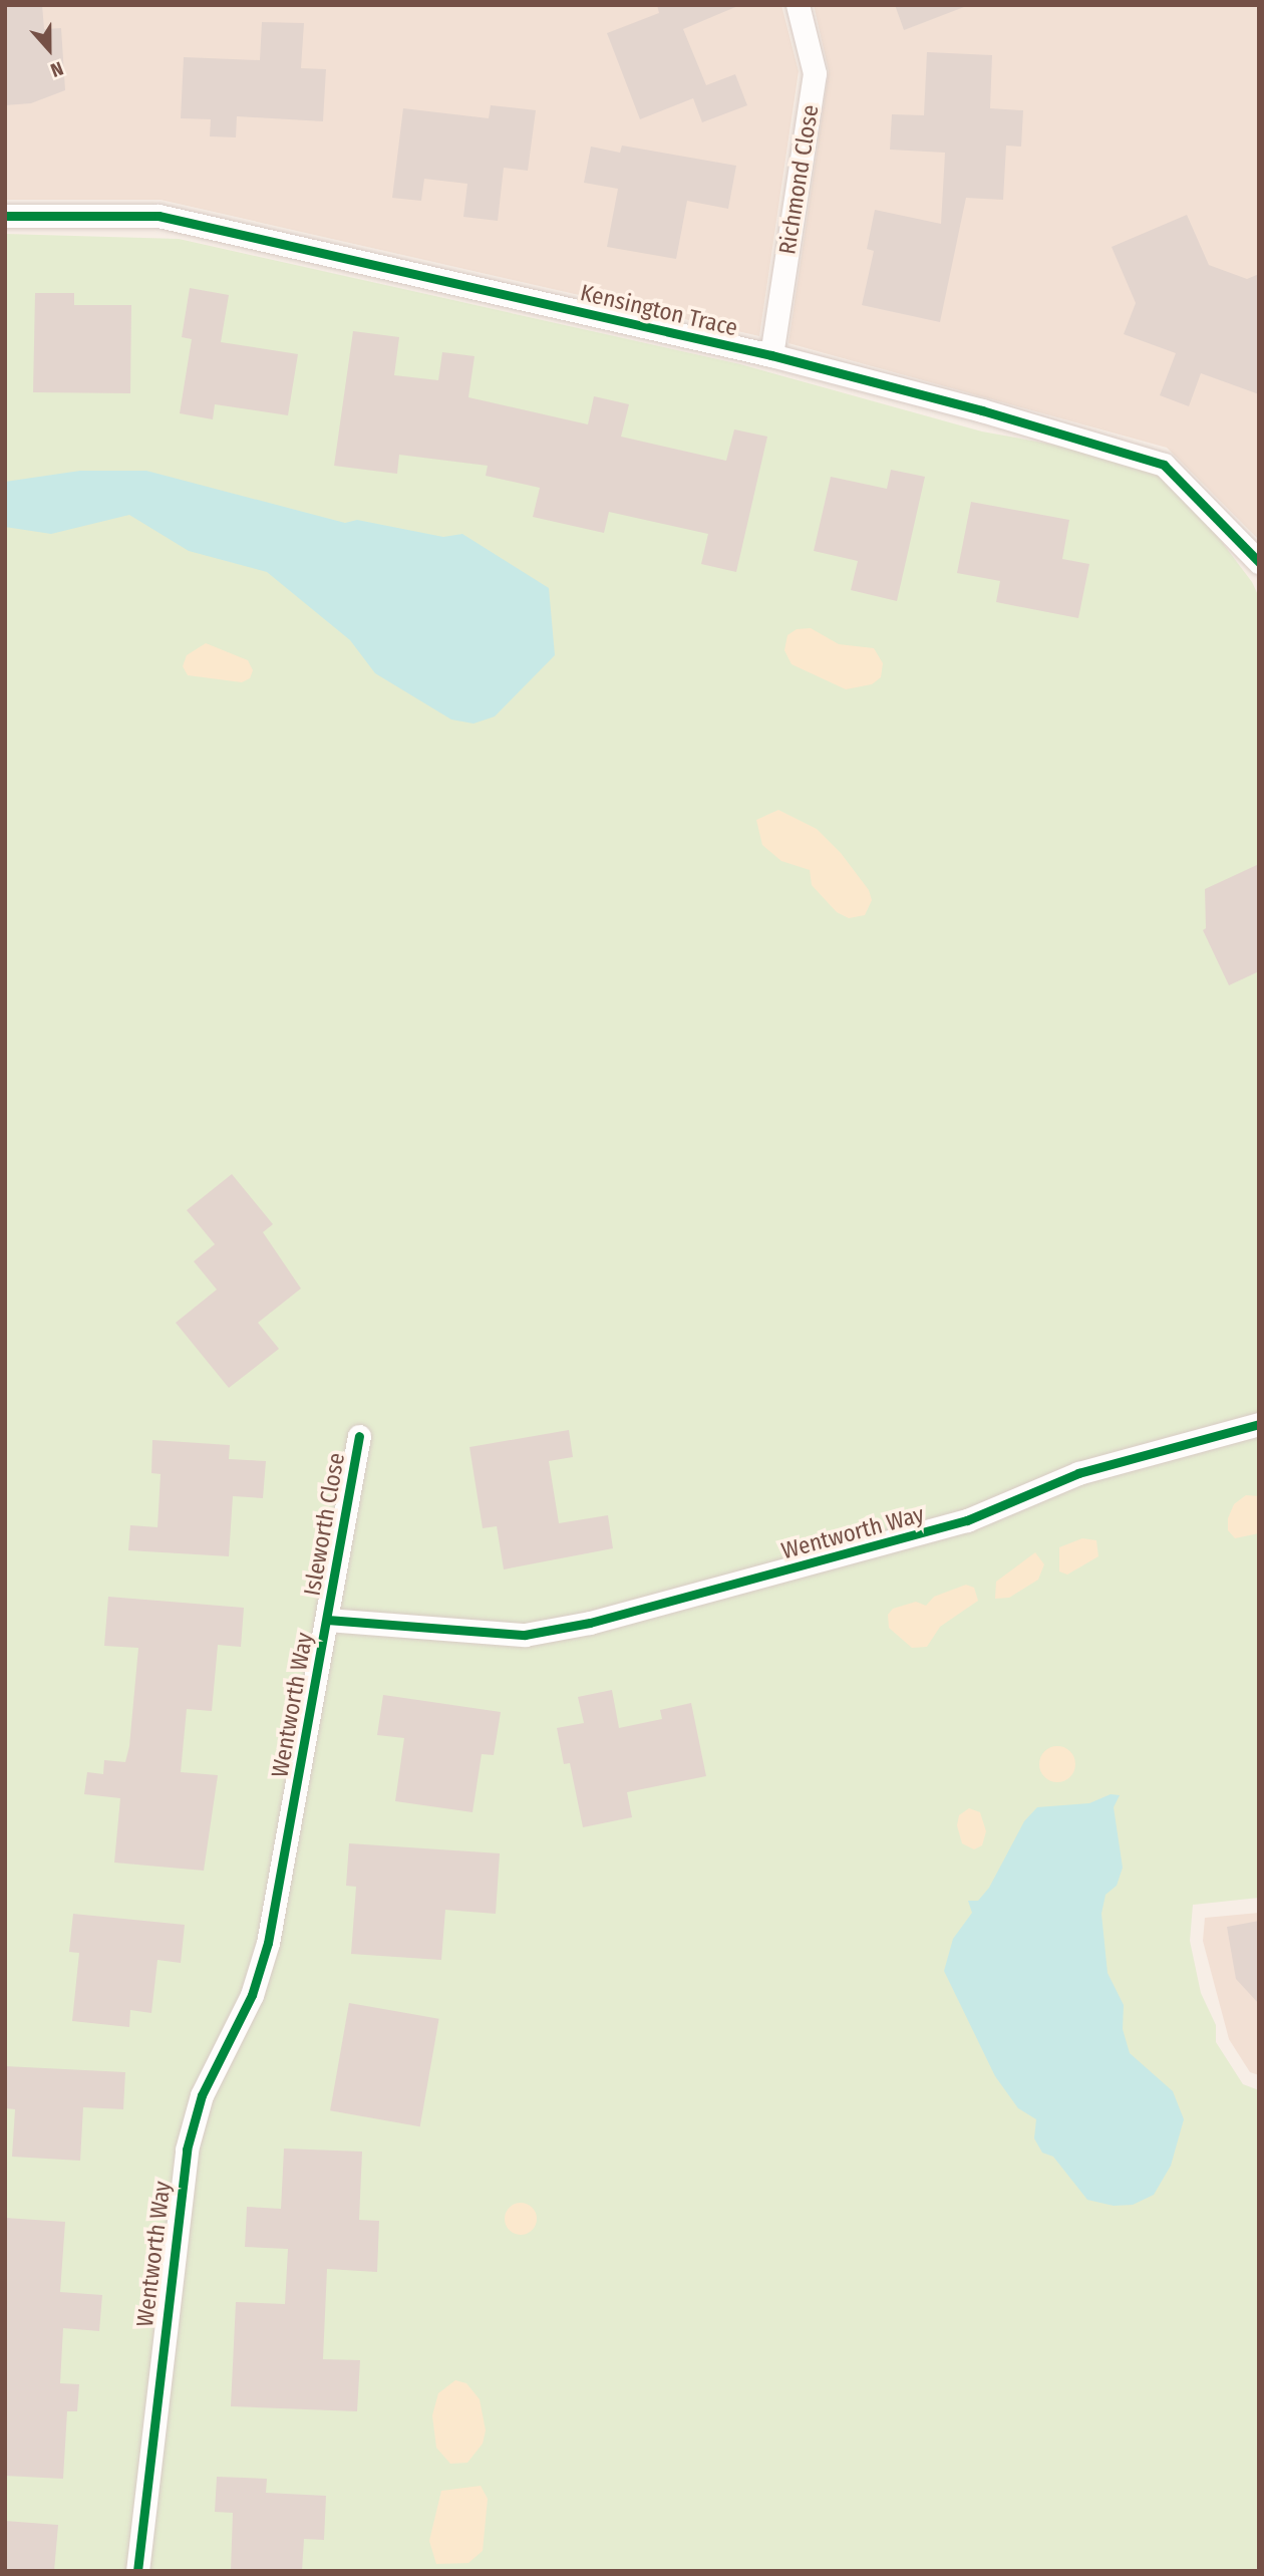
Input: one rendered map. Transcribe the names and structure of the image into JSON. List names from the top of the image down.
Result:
{
  "streets": {
    "street": [
      "Richmond Close",
      "Kensington Trace",
      "Isleworth Close",
      "Wentworth Way"
    ]
  },
  "crossings": [
    ["Richmond Close", "Kensington Trace"],
    ["Isleworth Close", "Wentworth Way"]
  ],
  "north": "bottom"
}
